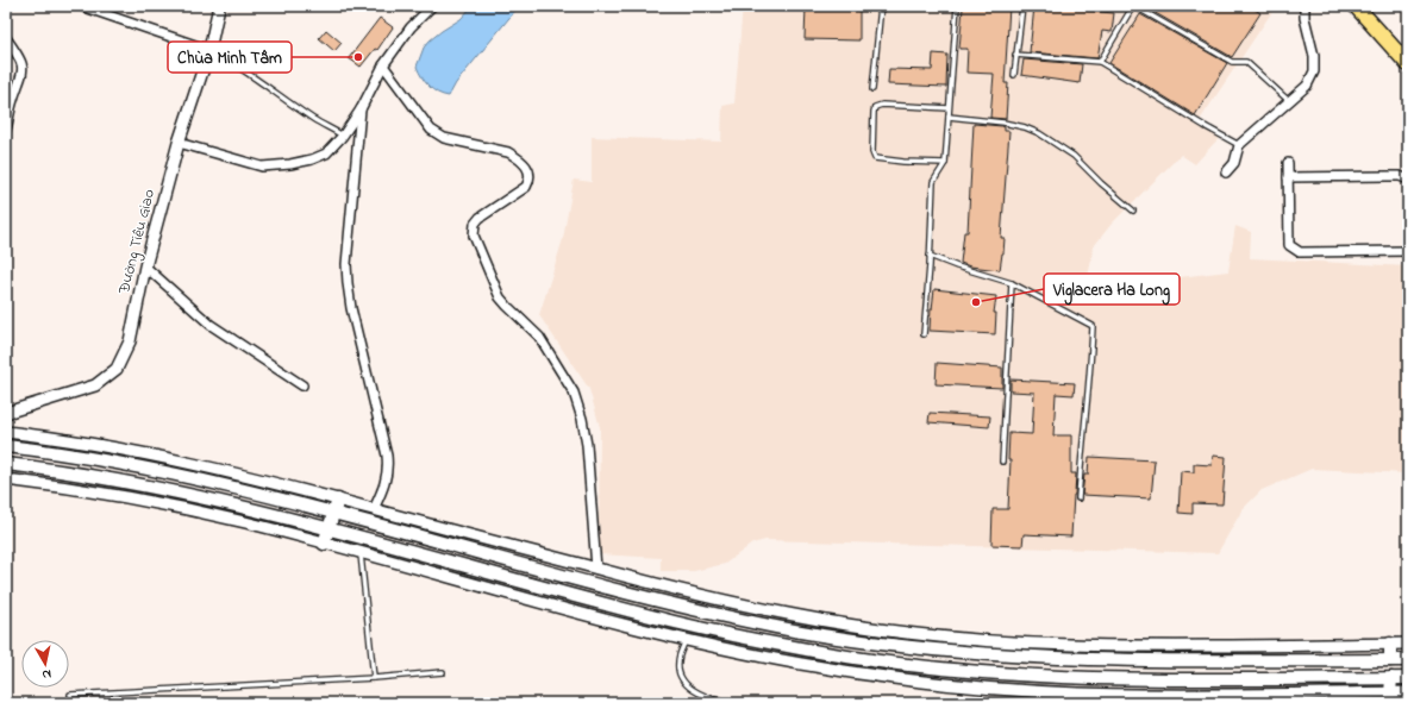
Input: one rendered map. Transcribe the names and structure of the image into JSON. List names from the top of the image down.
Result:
{
  "streets": {
    "street": ["Đường Tiêu Giao"]
  },
  "places": ["Chùa Minh Tâm", "Viglacera Ha Long"],
  "north": "bottom"
}
